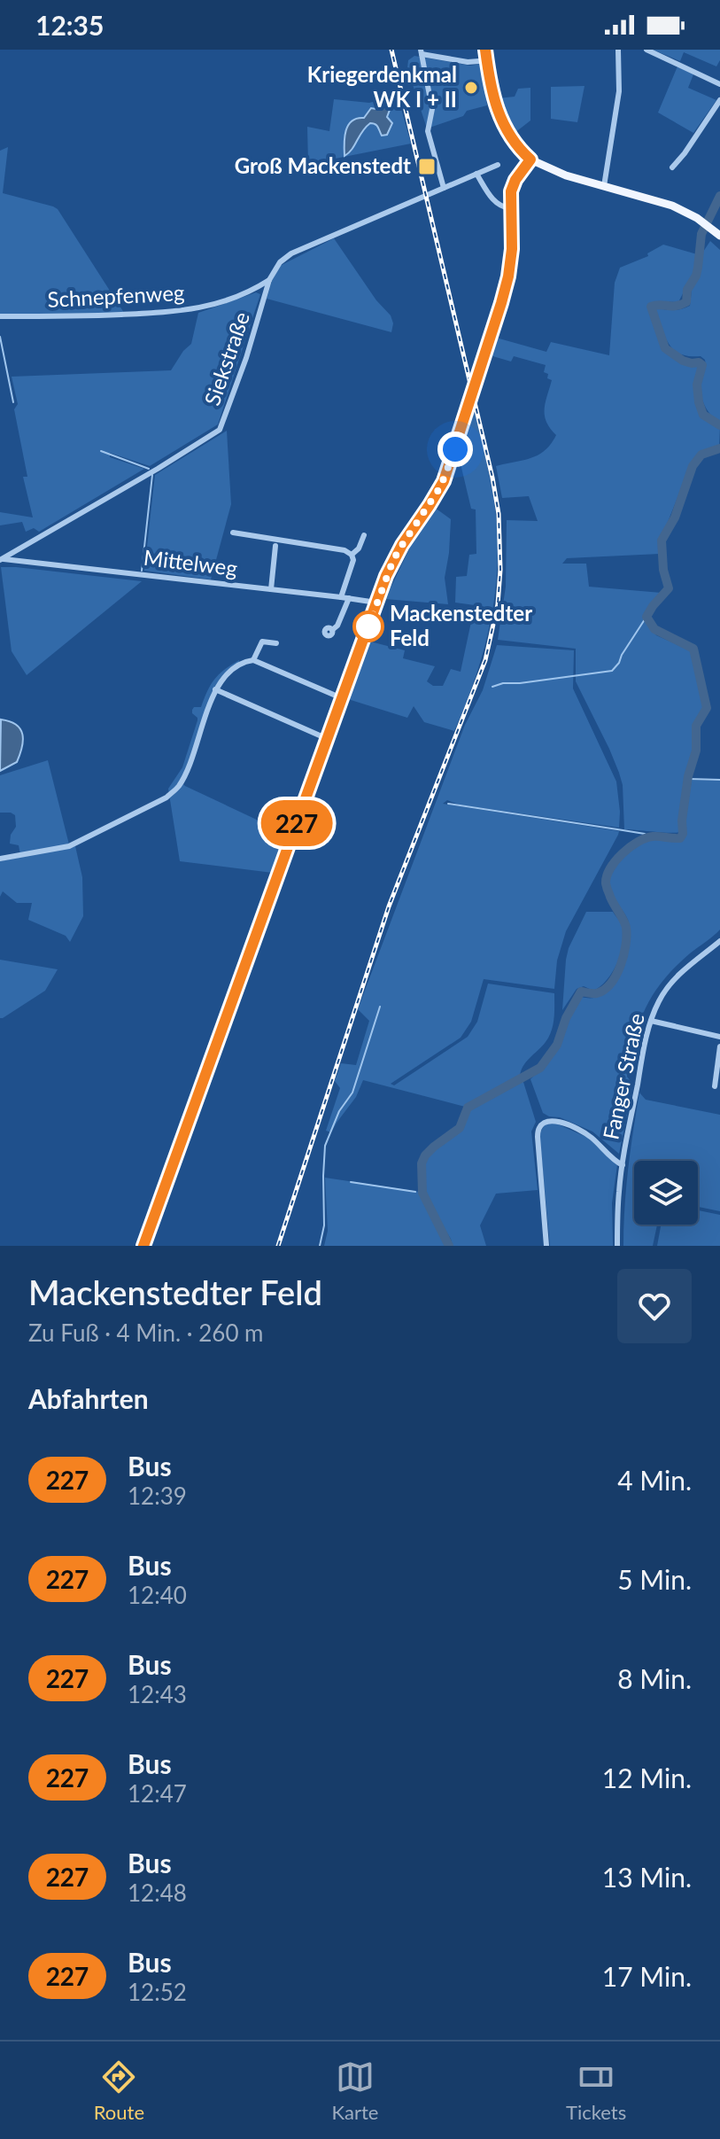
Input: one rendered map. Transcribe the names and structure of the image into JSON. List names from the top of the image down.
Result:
{
  "streets": {
    "street": [
      "Schnepfenweg",
      "Siekstraße",
      "Mittelweg",
      "Fanger Straße"
    ]
  },
  "crossings": [
    ["Schnepfenweg", "Siekstraße"],
    ["Siekstraße", "Mittelweg"]
  ],
  "places": {
    "other": ["Kriegerdenkmal WK I + II", "Mackenstedter Feld"],
    "transit": ["Groß Mackenstedt"]
  },
  "lines": ["bus line 227"],
  "page": {
    "status": "12:35",
    "on_map": "227",
    "heading": [
      ["Mackenstedter Feld", "Zu Fuß · 4 Min. · 260 m"],
      "Abfahrten"
    ],
    "list": [
      {
        "mark": "227",
        "name": "Bus",
        "note": "12:39",
        "value": "4 Min."
      },
      {
        "mark": "227",
        "name": "Bus",
        "note": "12:40",
        "value": "5 Min."
      },
      {
        "mark": "227",
        "name": "Bus",
        "note": "12:43",
        "value": "8 Min."
      },
      {
        "mark": "227",
        "name": "Bus",
        "note": "12:47",
        "value": "12 Min."
      },
      {
        "mark": "227",
        "name": "Bus",
        "note": "12:48",
        "value": "13 Min."
      },
      {
        "mark": "227",
        "name": "Bus",
        "note": "12:52",
        "value": "17 Min."
      }
    ],
    "tabs": ["Route", "Karte", "Tickets"]
  }
}
